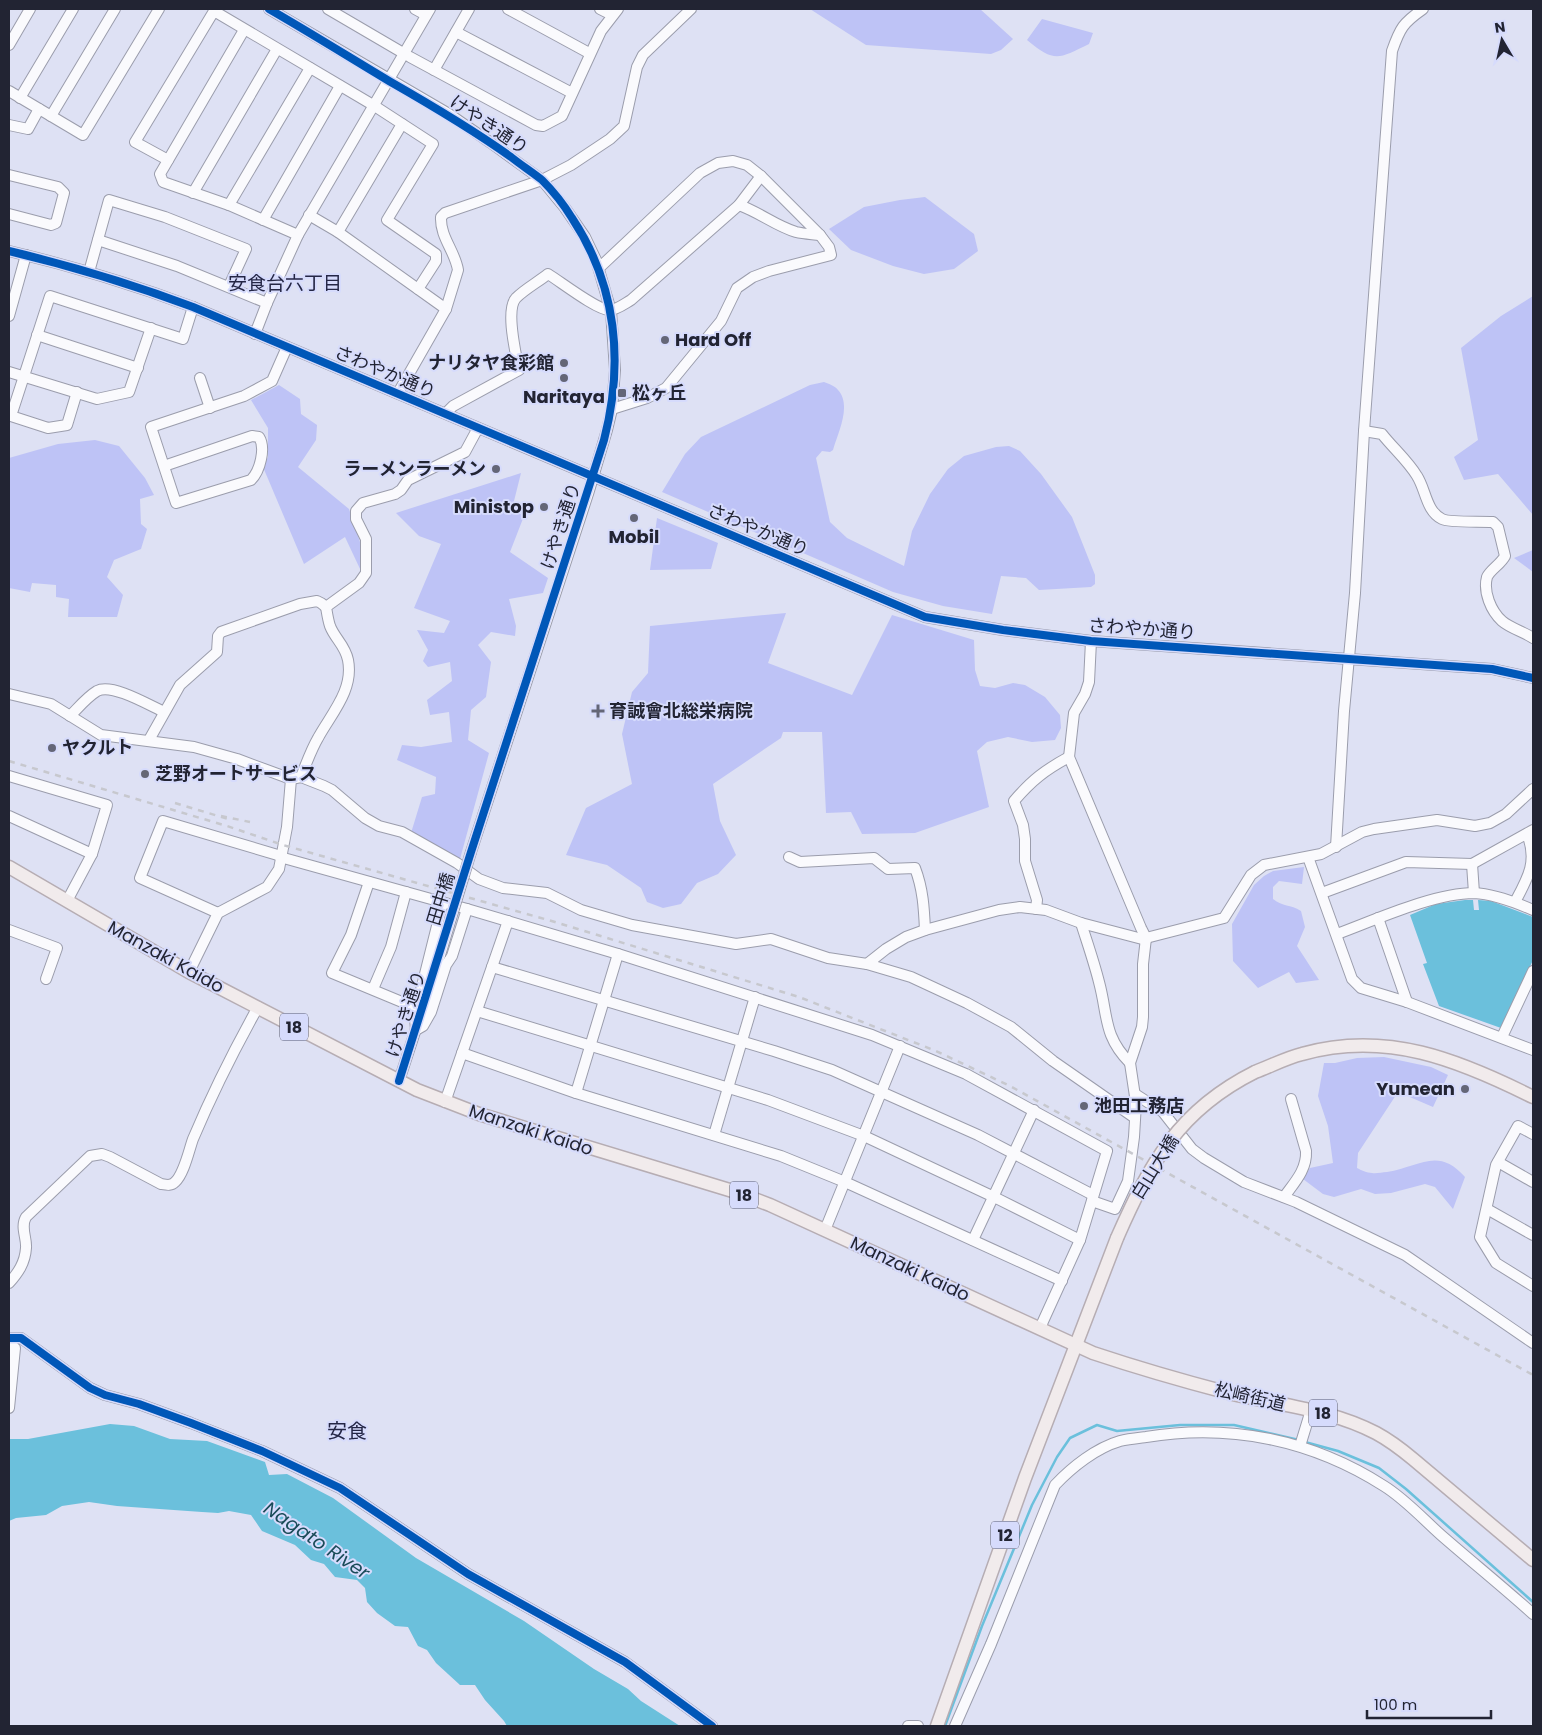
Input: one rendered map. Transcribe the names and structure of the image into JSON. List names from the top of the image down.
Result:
{
  "streets": {
    "main road": [
      "Manzaki Kaido",
      "18",
      "白山大橋",
      "松崎街道",
      "12"
    ],
    "street": ["けやき通り", "さわやか通り", "田中橋"]
  },
  "crossings": [
    ["けやき通り", "さわやか通り"],
    ["けやき通り", "田中橋"],
    ["けやき通り", "Manzaki Kaido"],
    ["Manzaki Kaido", "白山大橋"],
    ["Manzaki Kaido", "松崎街道"],
    ["Manzaki Kaido", "12"],
    ["白山大橋", "松崎街道"],
    ["白山大橋", "12"],
    ["松崎街道", "12"]
  ],
  "districts": ["安食台六丁目", "安食"],
  "water": ["Nagato River"],
  "places": {
    "other": [
      "Hard Off",
      "ナリタヤ食彩館",
      "Naritaya",
      "ラーメンラーメン",
      "Ministop",
      "Mobil",
      "ヤクルト",
      "芝野オートサービス",
      "Yumean",
      "池田工務店"
    ],
    "transit": ["松ヶ丘"],
    "health": ["育誠會北総栄病院"]
  },
  "scale_bar": "100 m",
  "north": "top"
}
